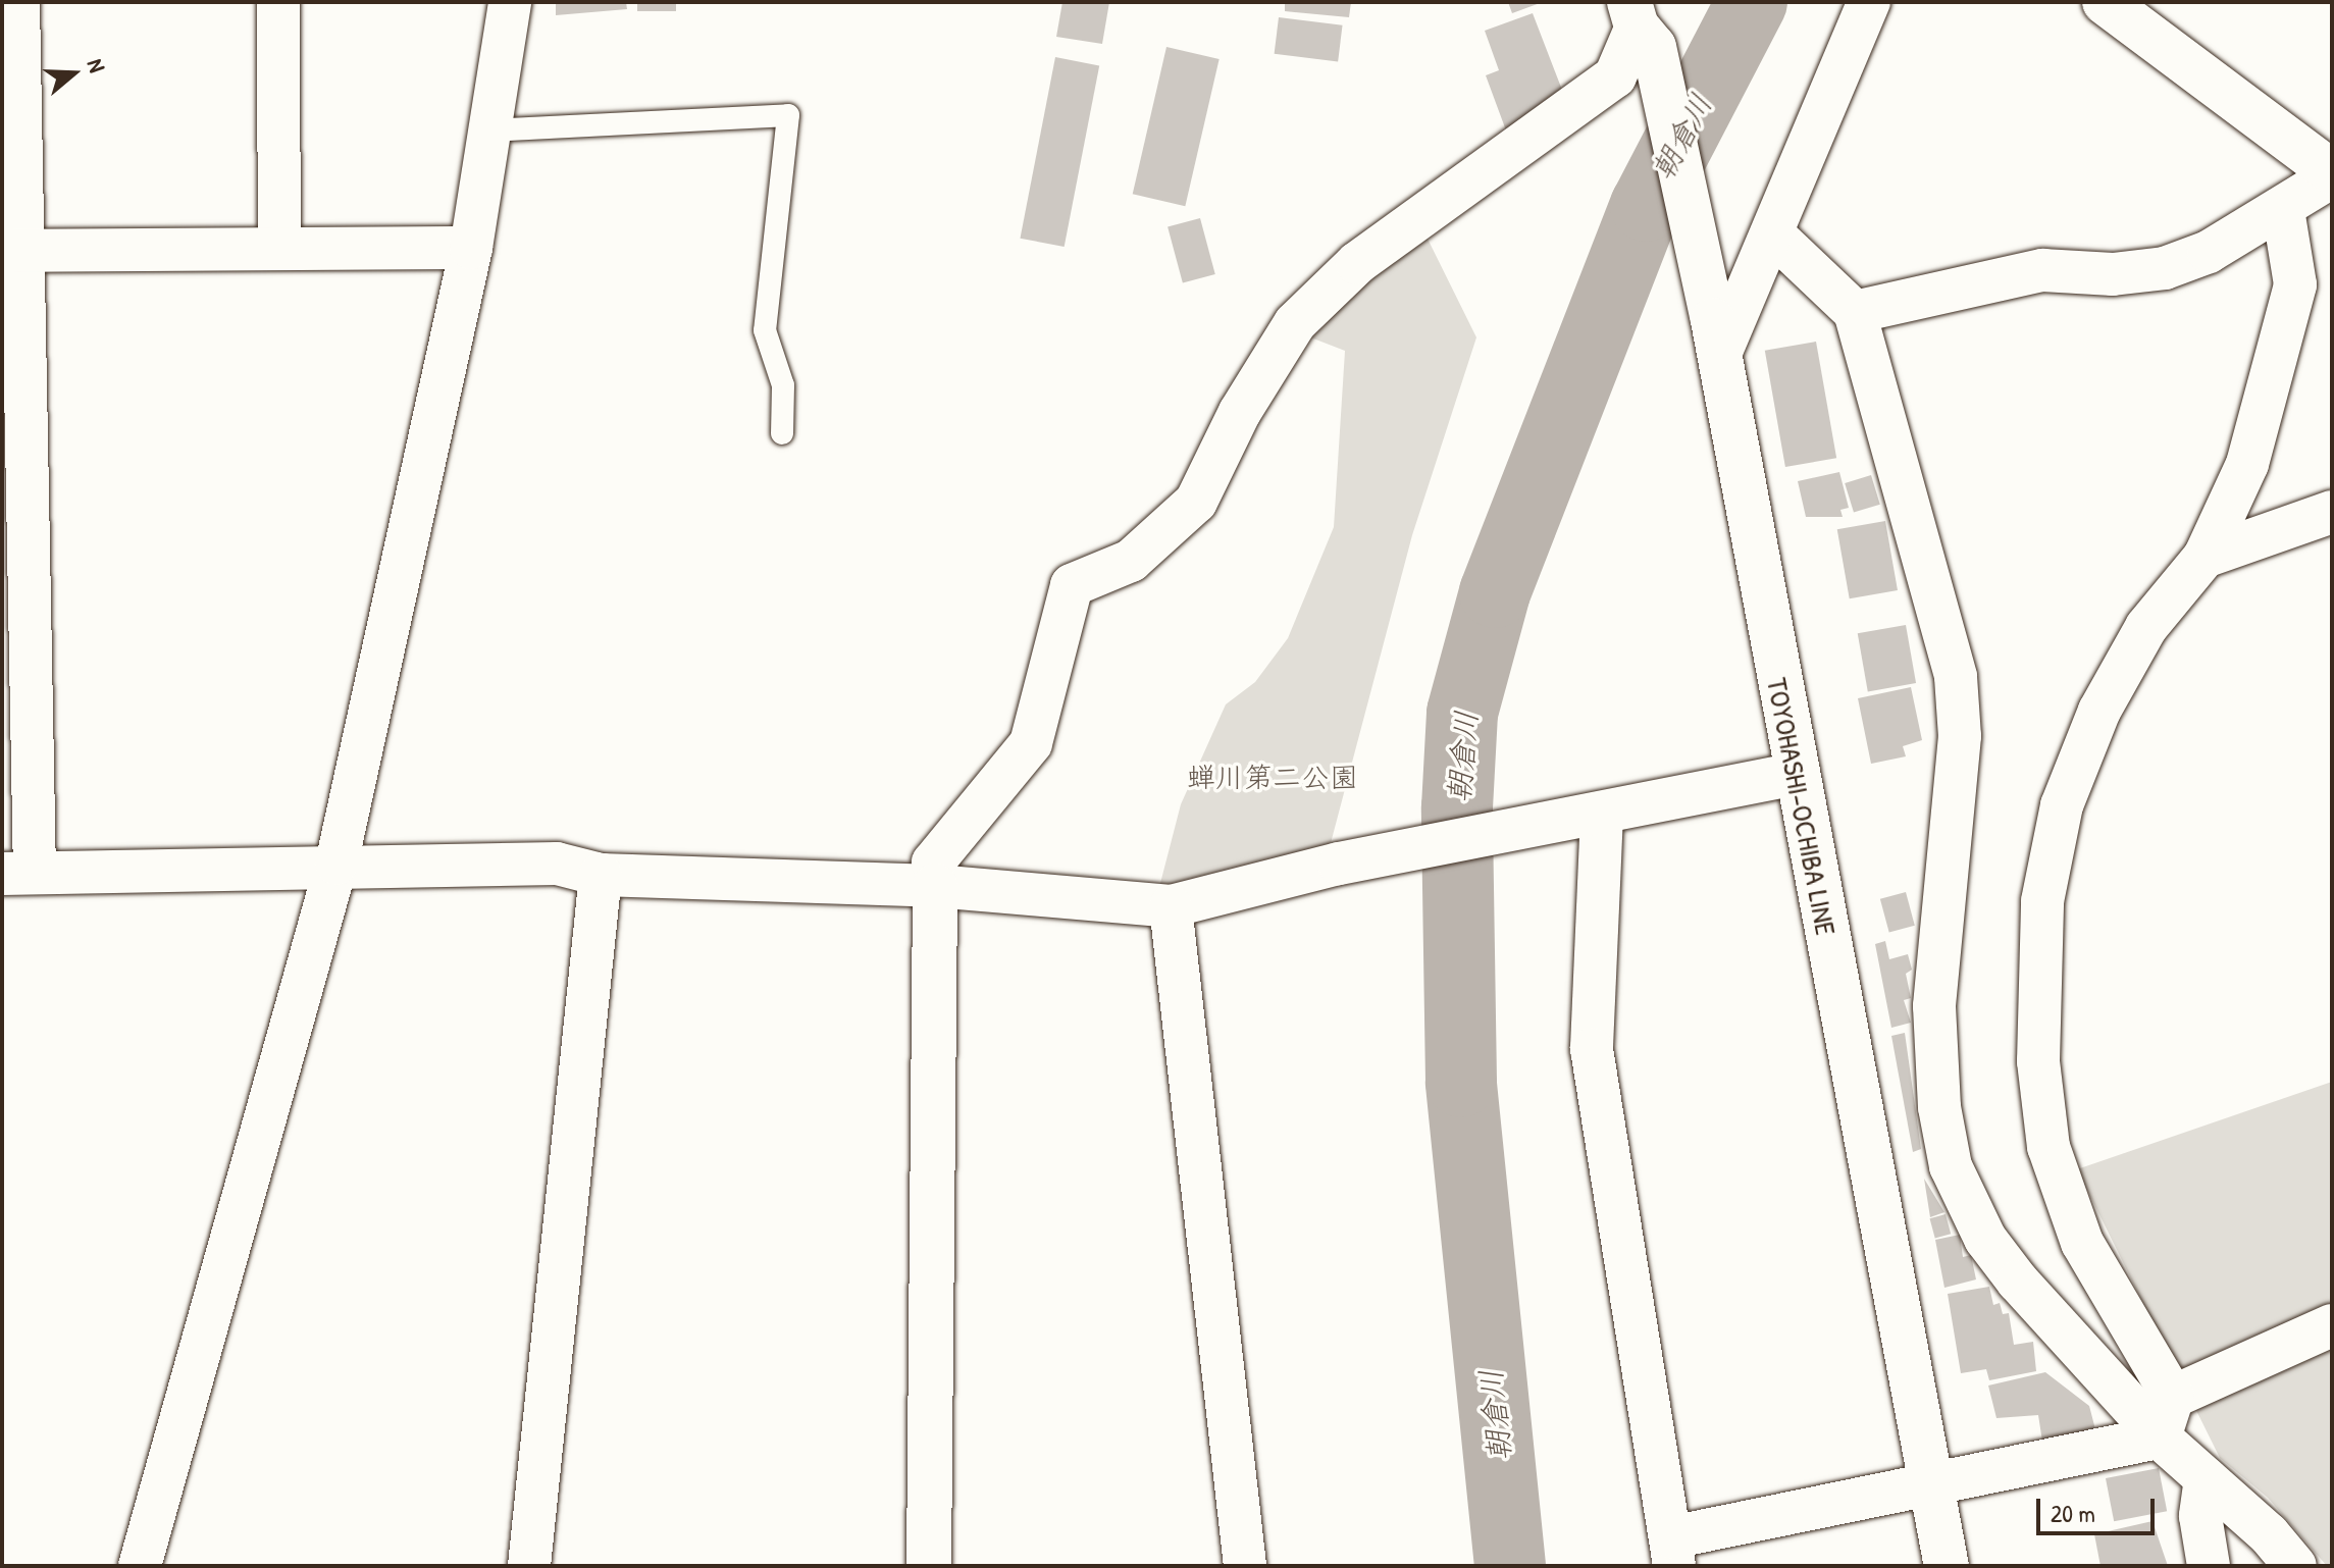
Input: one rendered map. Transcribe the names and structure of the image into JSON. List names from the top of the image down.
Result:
{
  "streets": {
    "main road": ["TOYOHASHI-OCHIBA LINE"]
  },
  "water": ["朝倉川"],
  "parks": ["蝉川第二公園"],
  "scale_bar": "20 m",
  "north": "right"
}
